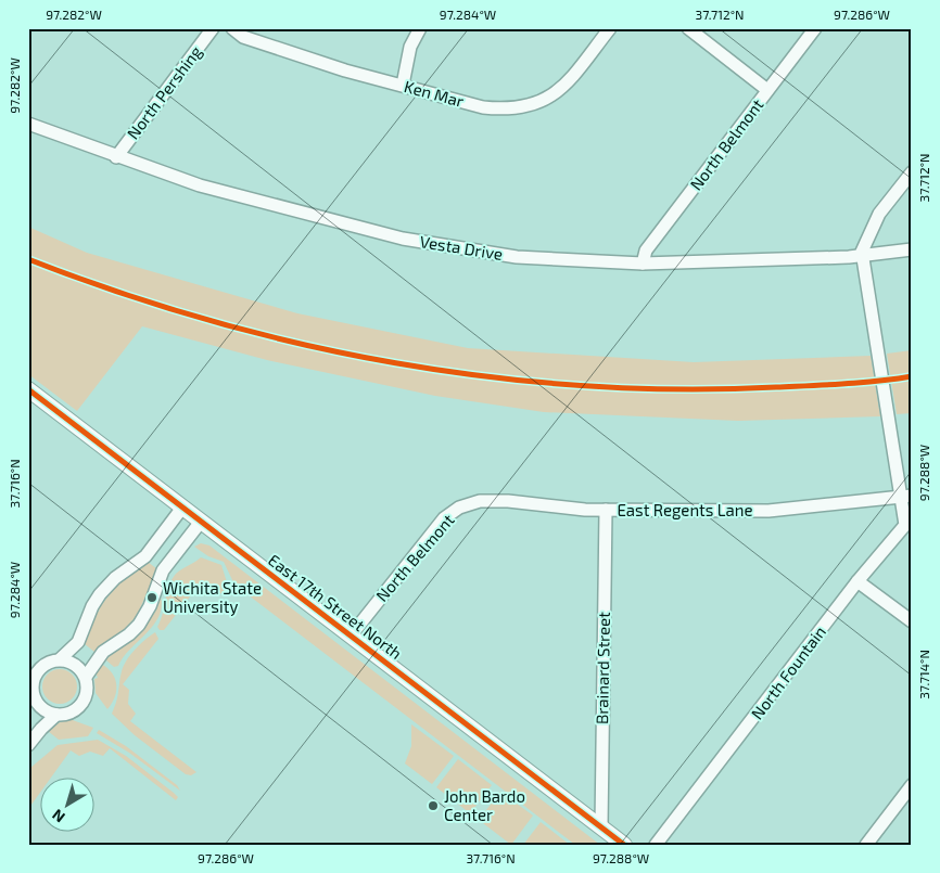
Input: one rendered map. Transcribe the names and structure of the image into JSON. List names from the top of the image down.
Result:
{
  "streets": {
    "street": [
      "North Pershing",
      "Ken Mar",
      "North Belmont",
      "Vesta Drive",
      "East Regents Lane",
      "East 17th Street North",
      "Brainard Street",
      "North Fountain"
    ]
  },
  "crossings": [
    ["North Pershing", "Vesta Drive"],
    ["North Belmont", "Vesta Drive"],
    ["North Belmont", "East Regents Lane"],
    ["North Belmont", "East 17th Street North"],
    ["Vesta Drive", "North Fountain"],
    ["East Regents Lane", "Brainard Street"],
    ["East Regents Lane", "North Fountain"],
    ["East 17th Street North", "Brainard Street"]
  ],
  "places": ["Wichita State University", "John Bardo Center"],
  "north": "bottom left",
  "coordinates": [
    "97.282°W",
    "97.284°W",
    "37.712°N",
    "97.286°W",
    "97.288°W",
    "37.716°N",
    "37.714°N"
  ]
}
